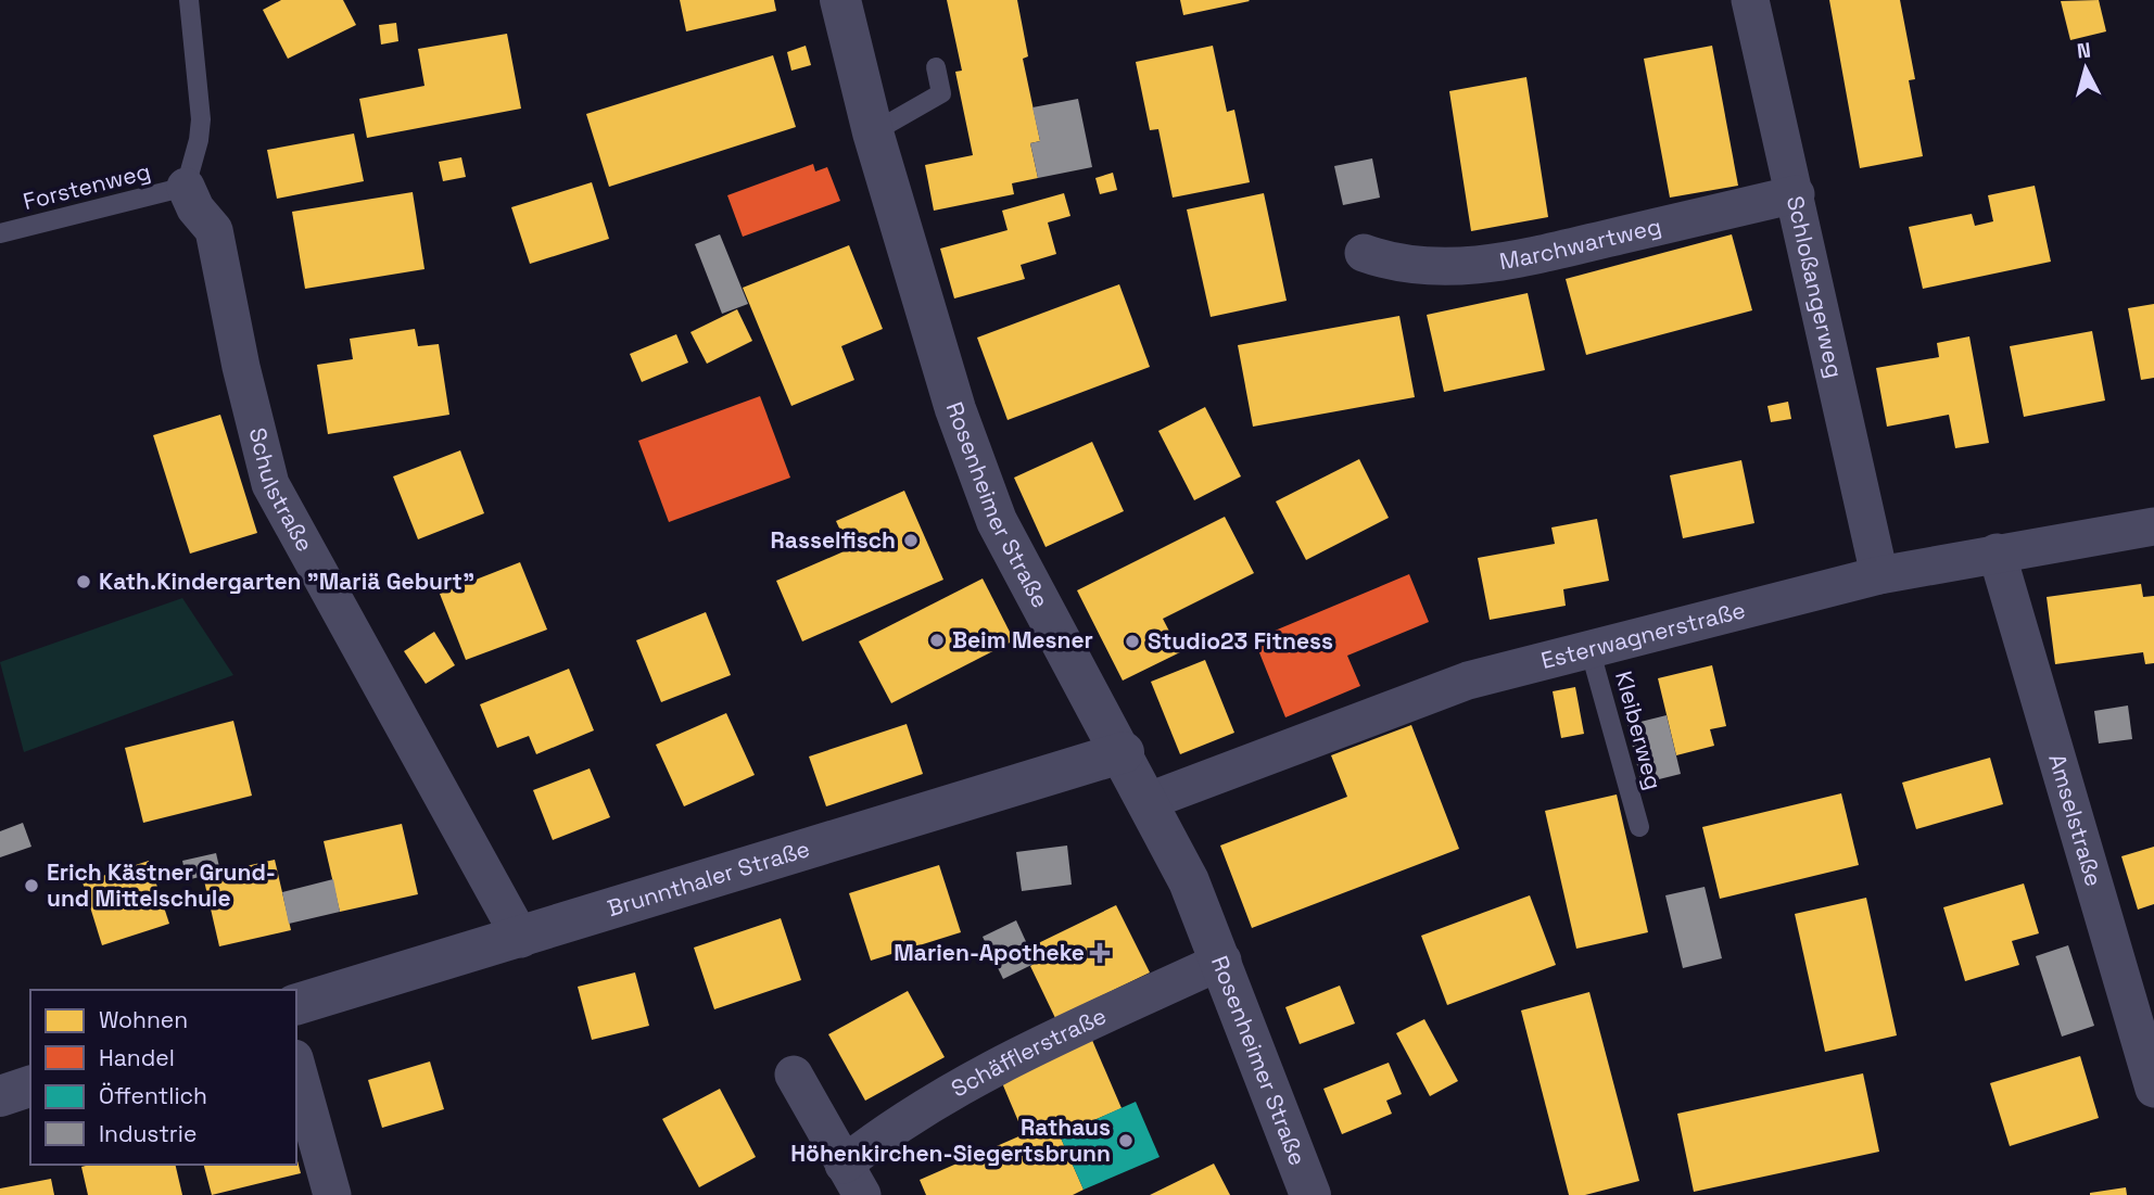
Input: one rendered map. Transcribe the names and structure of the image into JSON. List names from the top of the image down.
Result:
{
  "streets": {
    "street": [
      "Marchwartweg",
      "Schloßangerweg",
      "Schulstraße",
      "Rosenheimer Straße",
      "Esterwagnerstraße",
      "Amselstraße",
      "Brunnthaler Straße",
      "Schäfflerstraße"
    ],
    "lane": ["Forstenweg", "Kleiberweg"]
  },
  "crossings": [
    ["Forstenweg", "Schulstraße"],
    ["Marchwartweg", "Schloßangerweg"],
    ["Schloßangerweg", "Esterwagnerstraße"],
    ["Schulstraße", "Brunnthaler Straße"],
    ["Rosenheimer Straße", "Esterwagnerstraße"],
    ["Rosenheimer Straße", "Brunnthaler Straße"],
    ["Rosenheimer Straße", "Schäfflerstraße"],
    ["Esterwagnerstraße", "Kleiberweg"],
    ["Esterwagnerstraße", "Amselstraße"]
  ],
  "places": {
    "other": [
      "Rasselfisch",
      "Kath.Kindergarten \"Mariä Geburt\"",
      "Beim Mesner",
      "Studio23 Fitness",
      "Erich Kästner Grund- und Mittelschule",
      "Rathaus Höhenkirchen-Siegertsbrunn"
    ],
    "health": ["Marien-Apotheke"]
  },
  "legend": [
    "Wohnen",
    "Handel",
    "Öffentlich",
    "Industrie"
  ],
  "north": "top"
}
